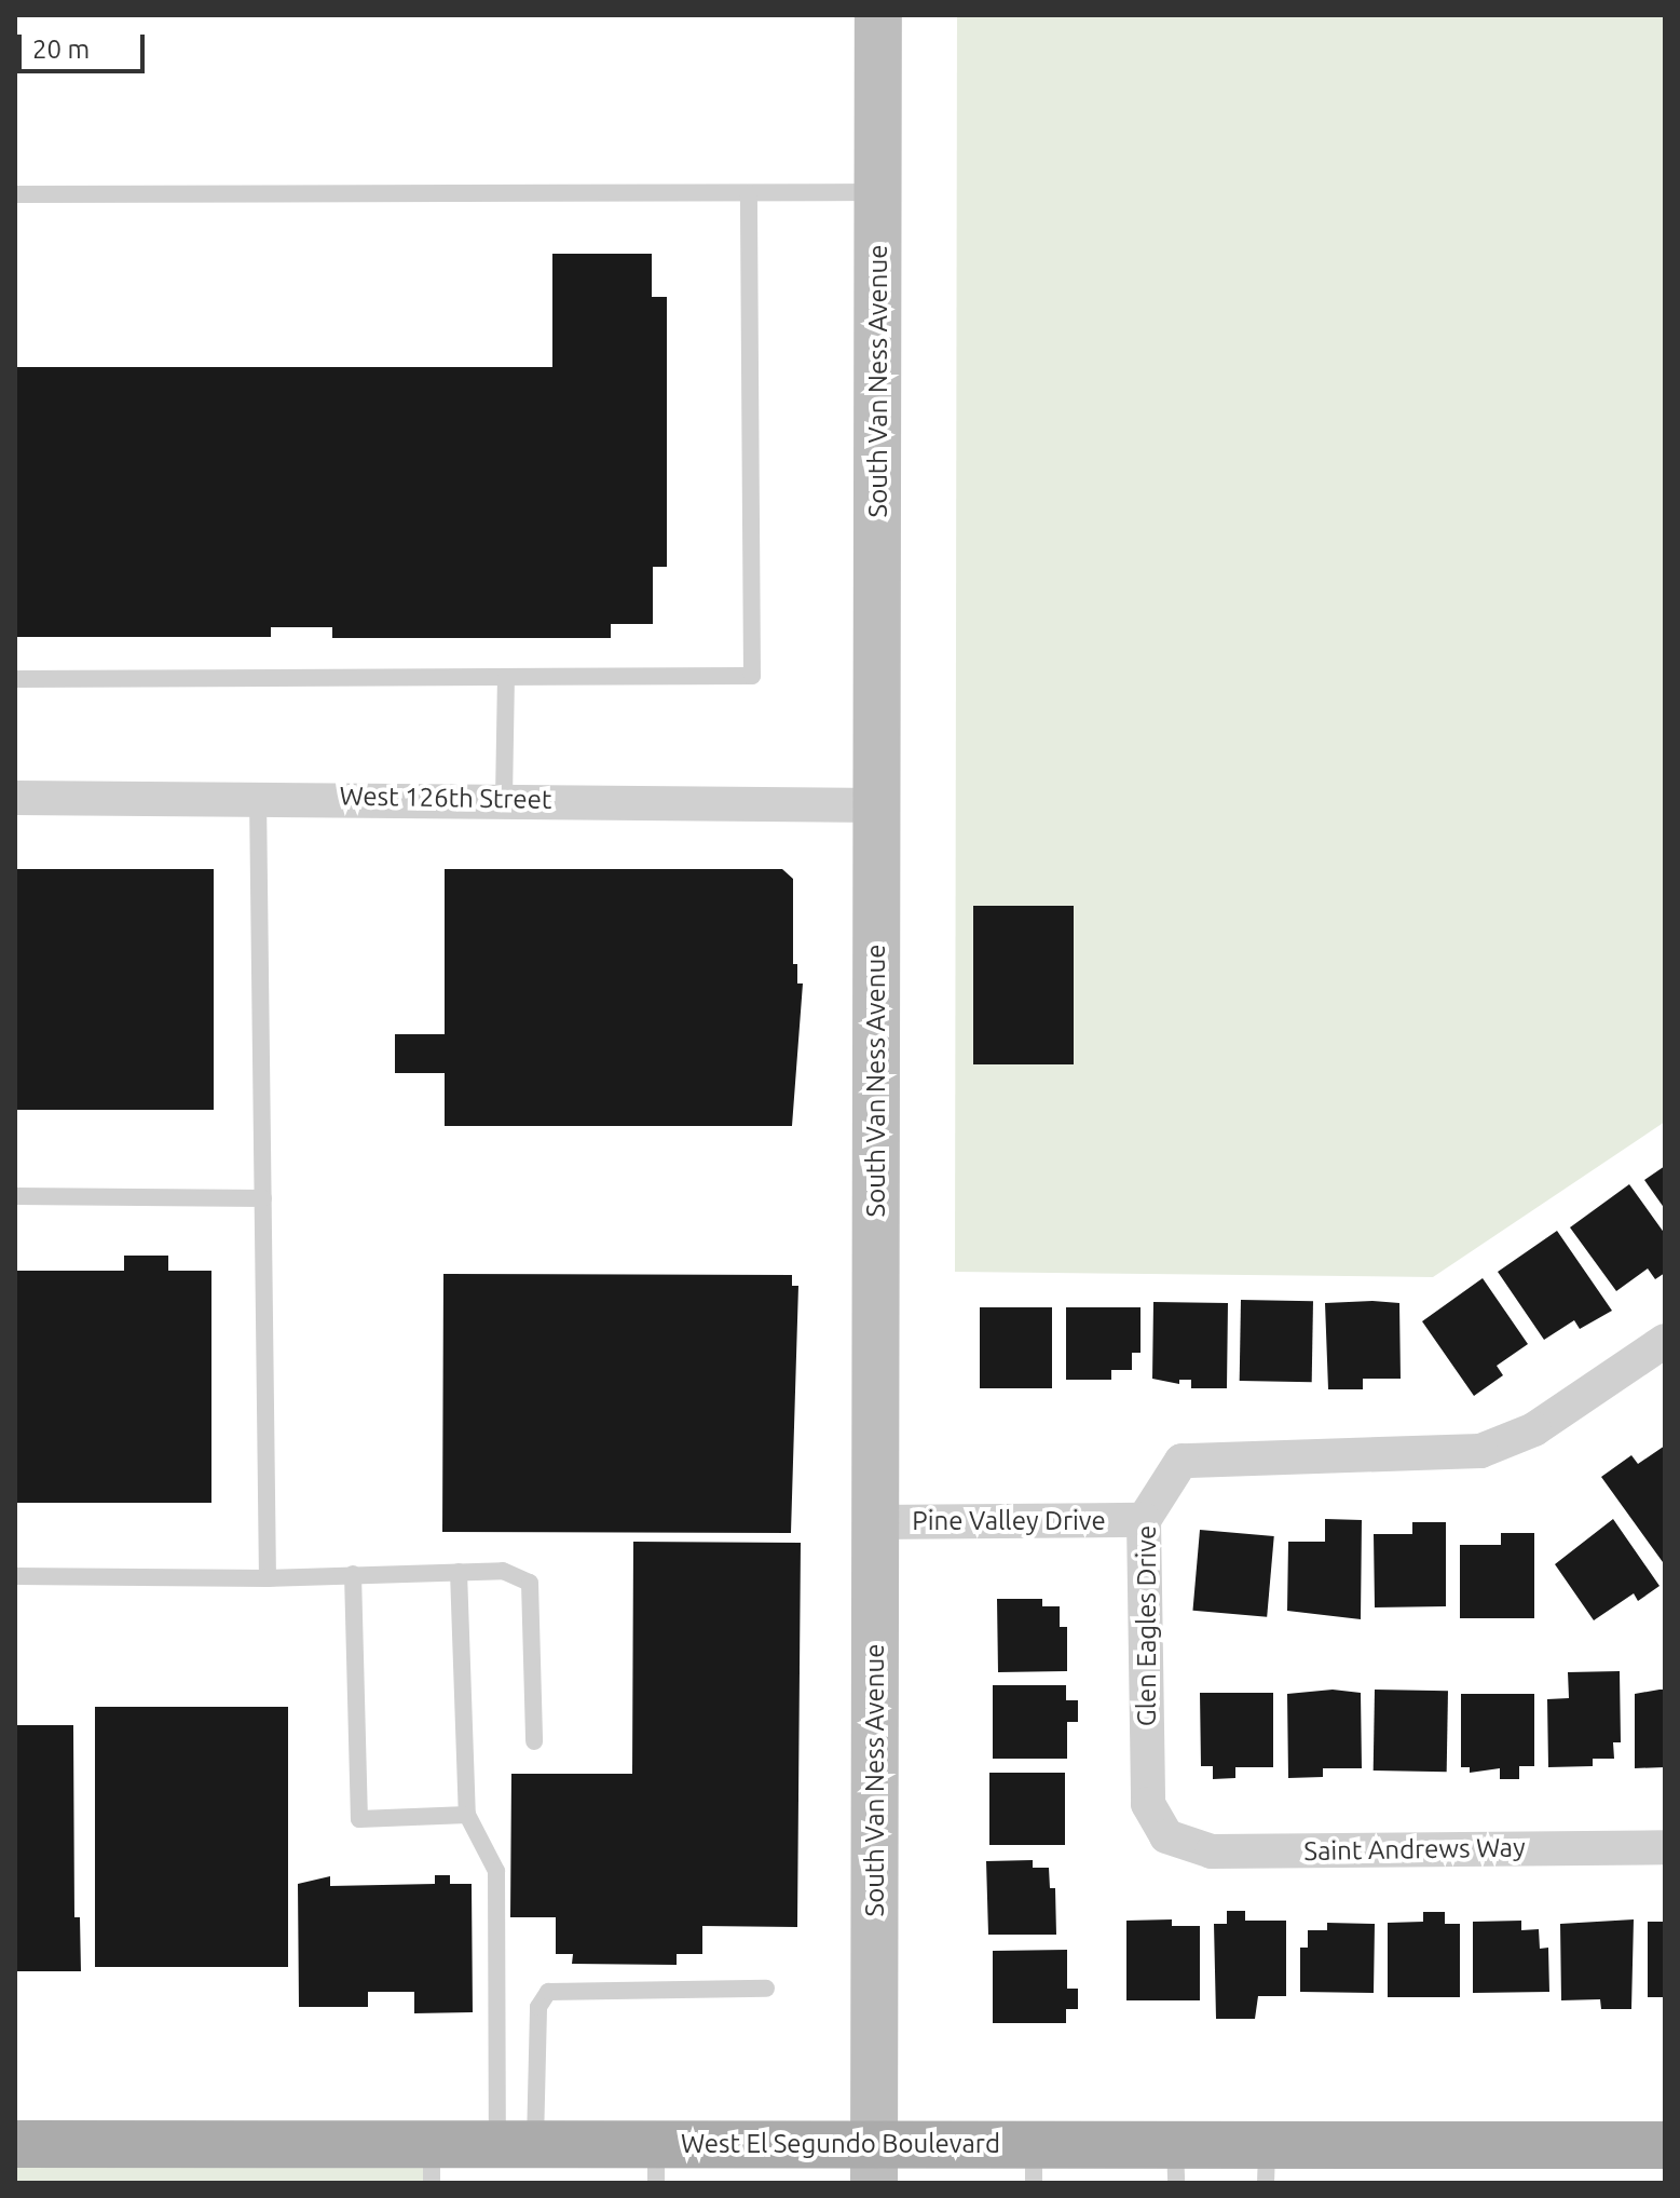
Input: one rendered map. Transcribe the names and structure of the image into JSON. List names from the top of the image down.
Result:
{
  "streets": {
    "main road": ["South Van Ness Avenue", "West El Segundo Boulevard"],
    "street": [
      "West 126th Street",
      "Pine Valley Drive",
      "Glen Eagles Drive",
      "Saint Andrews Way"
    ]
  },
  "crossings": [
    ["South Van Ness Avenue", "West 126th Street"],
    ["South Van Ness Avenue", "Pine Valley Drive"],
    ["South Van Ness Avenue", "West El Segundo Boulevard"],
    ["Pine Valley Drive", "Glen Eagles Drive"],
    ["Glen Eagles Drive", "Saint Andrews Way"]
  ],
  "scale_bar": "20 m"
}
